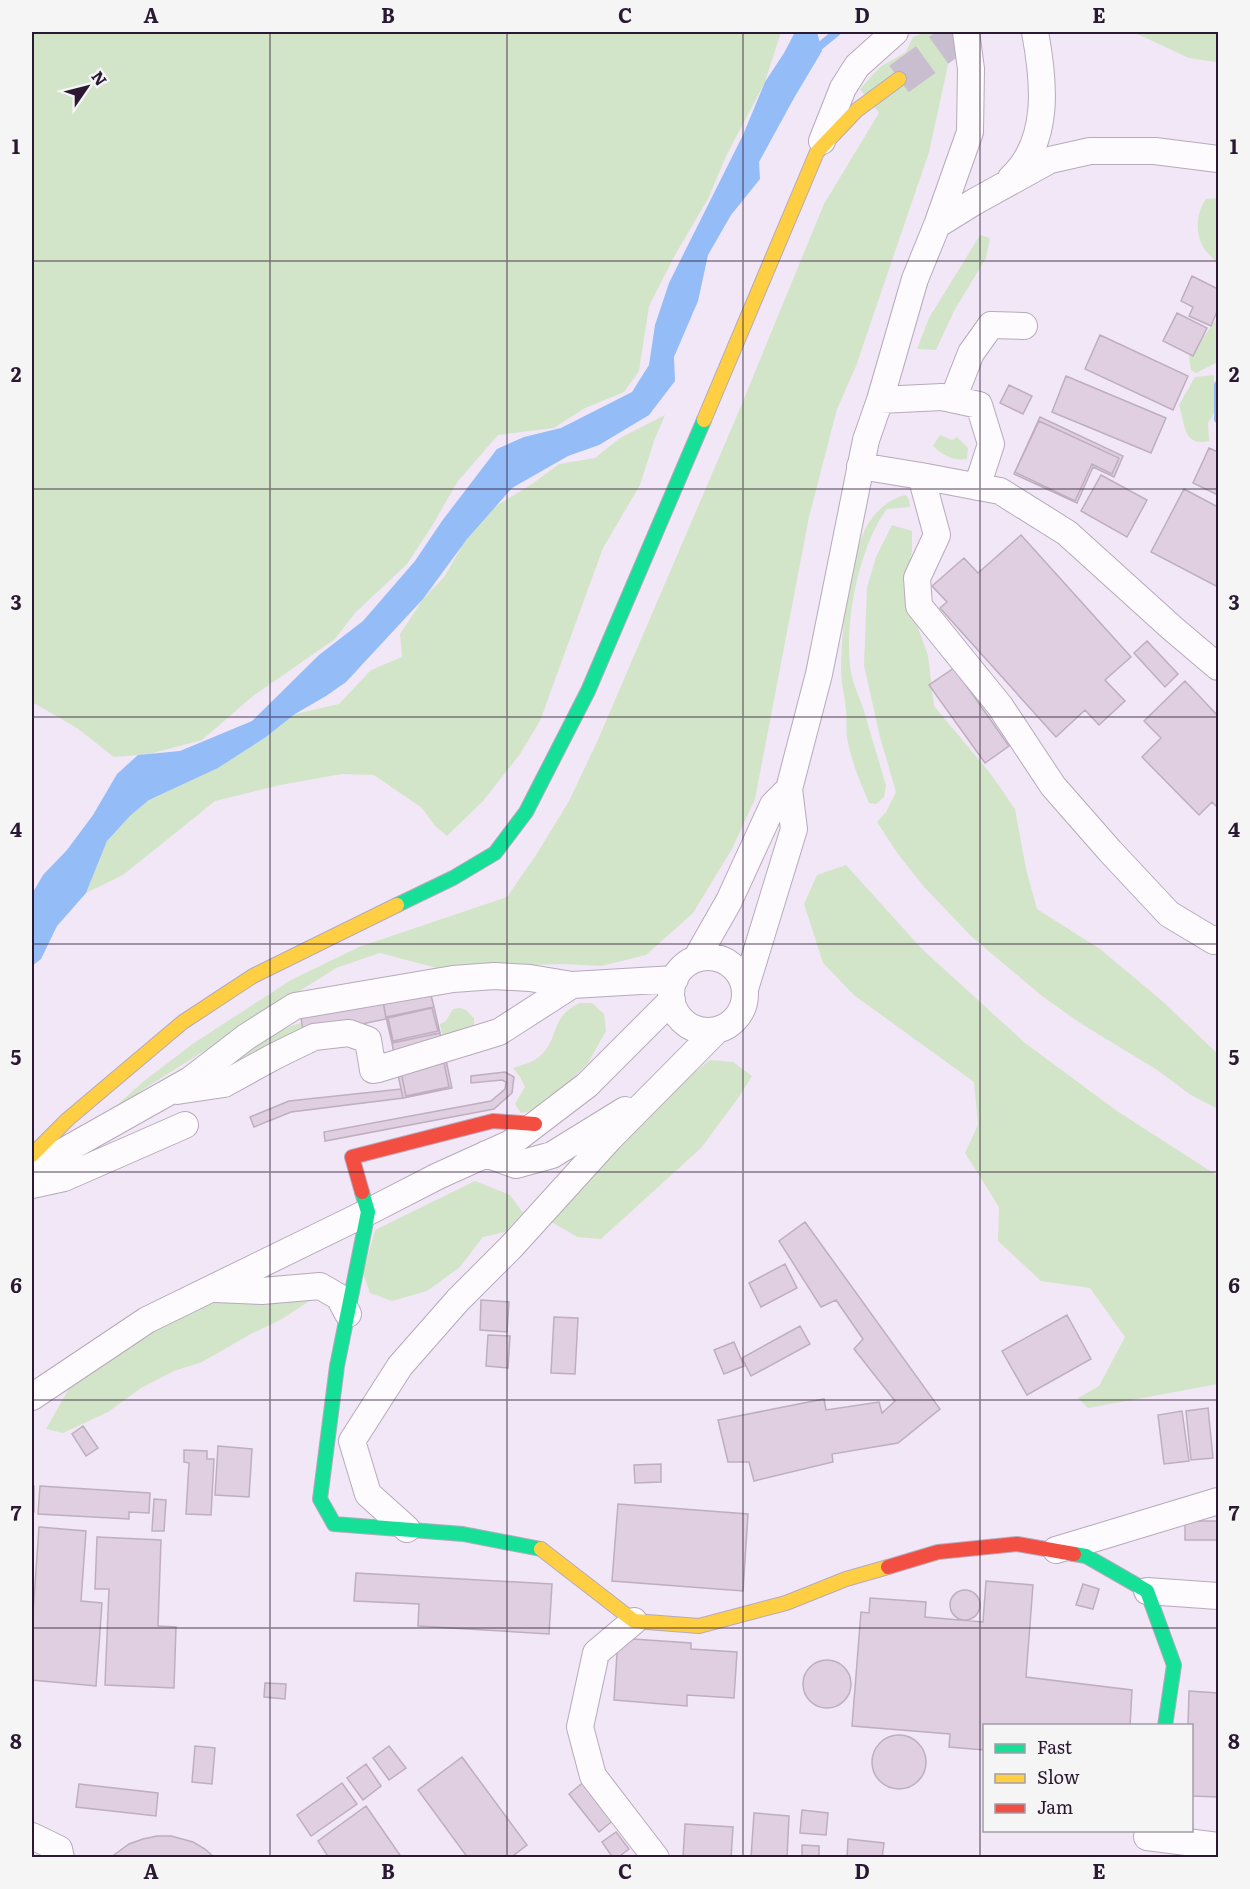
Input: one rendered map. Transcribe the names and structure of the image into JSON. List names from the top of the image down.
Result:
{
  "legend": ["Fast", "Slow", "Jam"],
  "north": "top right",
  "grid": {
    "columns": [
      "A",
      "B",
      "C",
      "D",
      "E"
    ],
    "rows": [
      "1",
      "2",
      "3",
      "4",
      "5",
      "6",
      "7",
      "8"
    ]
  }
}
